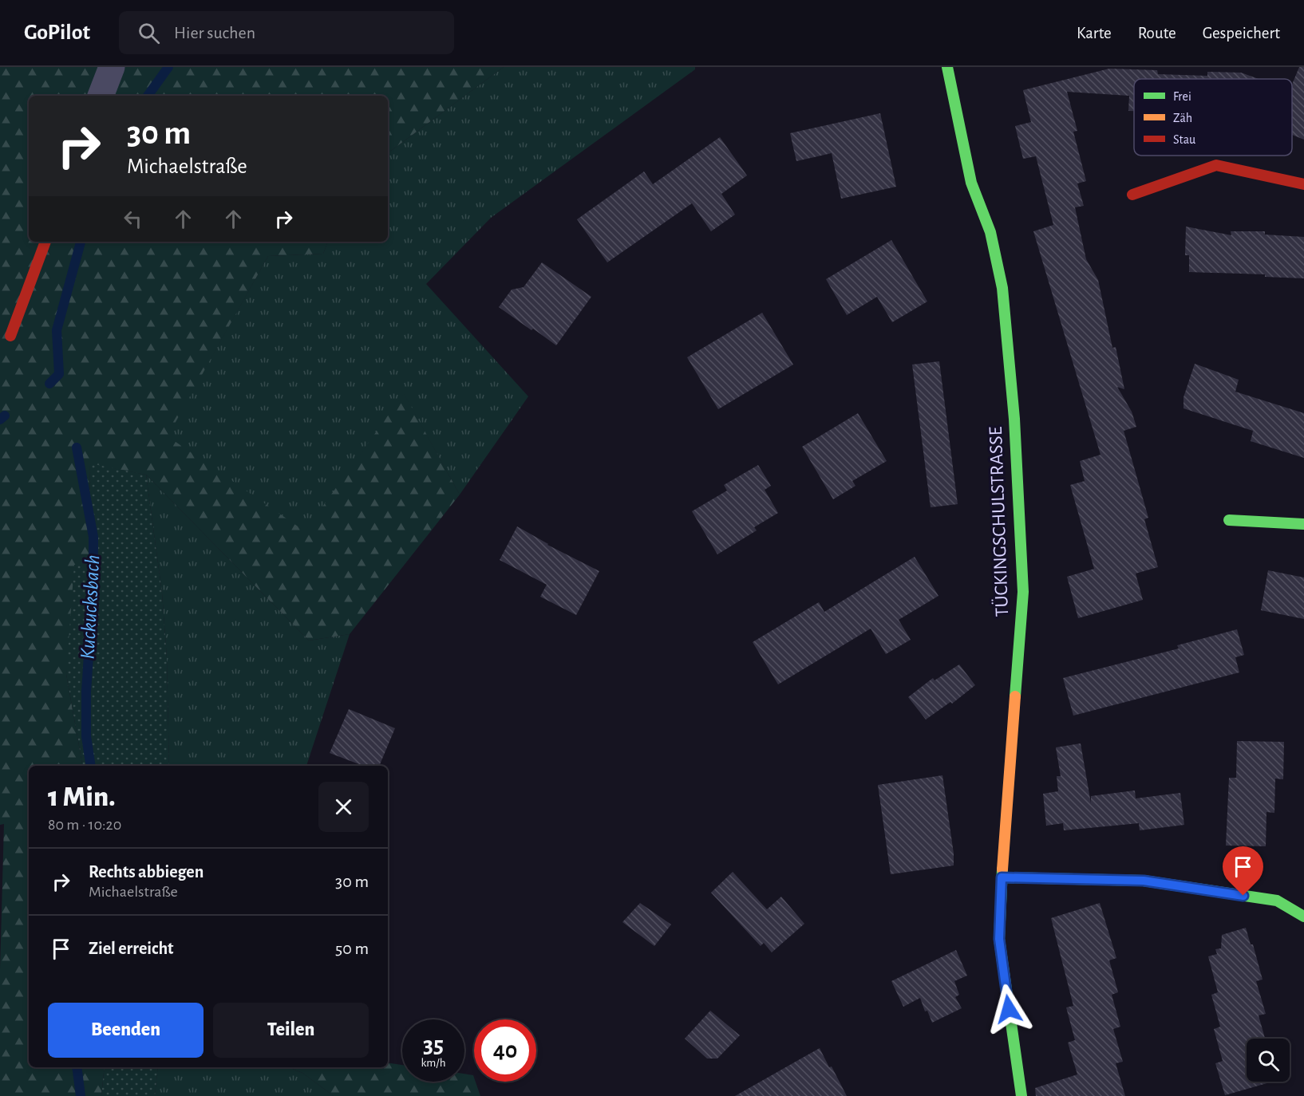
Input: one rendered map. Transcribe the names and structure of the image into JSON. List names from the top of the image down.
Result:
{
  "streets": {
    "street": ["TÜCKINGSCHULSTRASSE"]
  },
  "water": ["Kuckucksbach"],
  "legend": ["Frei", "Zäh", "Stau"],
  "page": {
    "header": "GoPilot",
    "search": "Hier suchen",
    "nav": ["Karte", "Route", "Gespeichert"],
    "turn": ["30 m", "Michaelstraße"],
    "heading": ["1 Min.", "80 m · 10:20"],
    "list": [
      {
        "name": "Rechts abbiegen",
        "note": "Michaelstraße",
        "value": "30 m"
      },
      {
        "name": "Ziel erreicht",
        "value": "50 m"
      }
    ],
    "buttons": ["Beenden", "Teilen"],
    "speed": "35 km/h",
    "limit": "40"
  }
}
